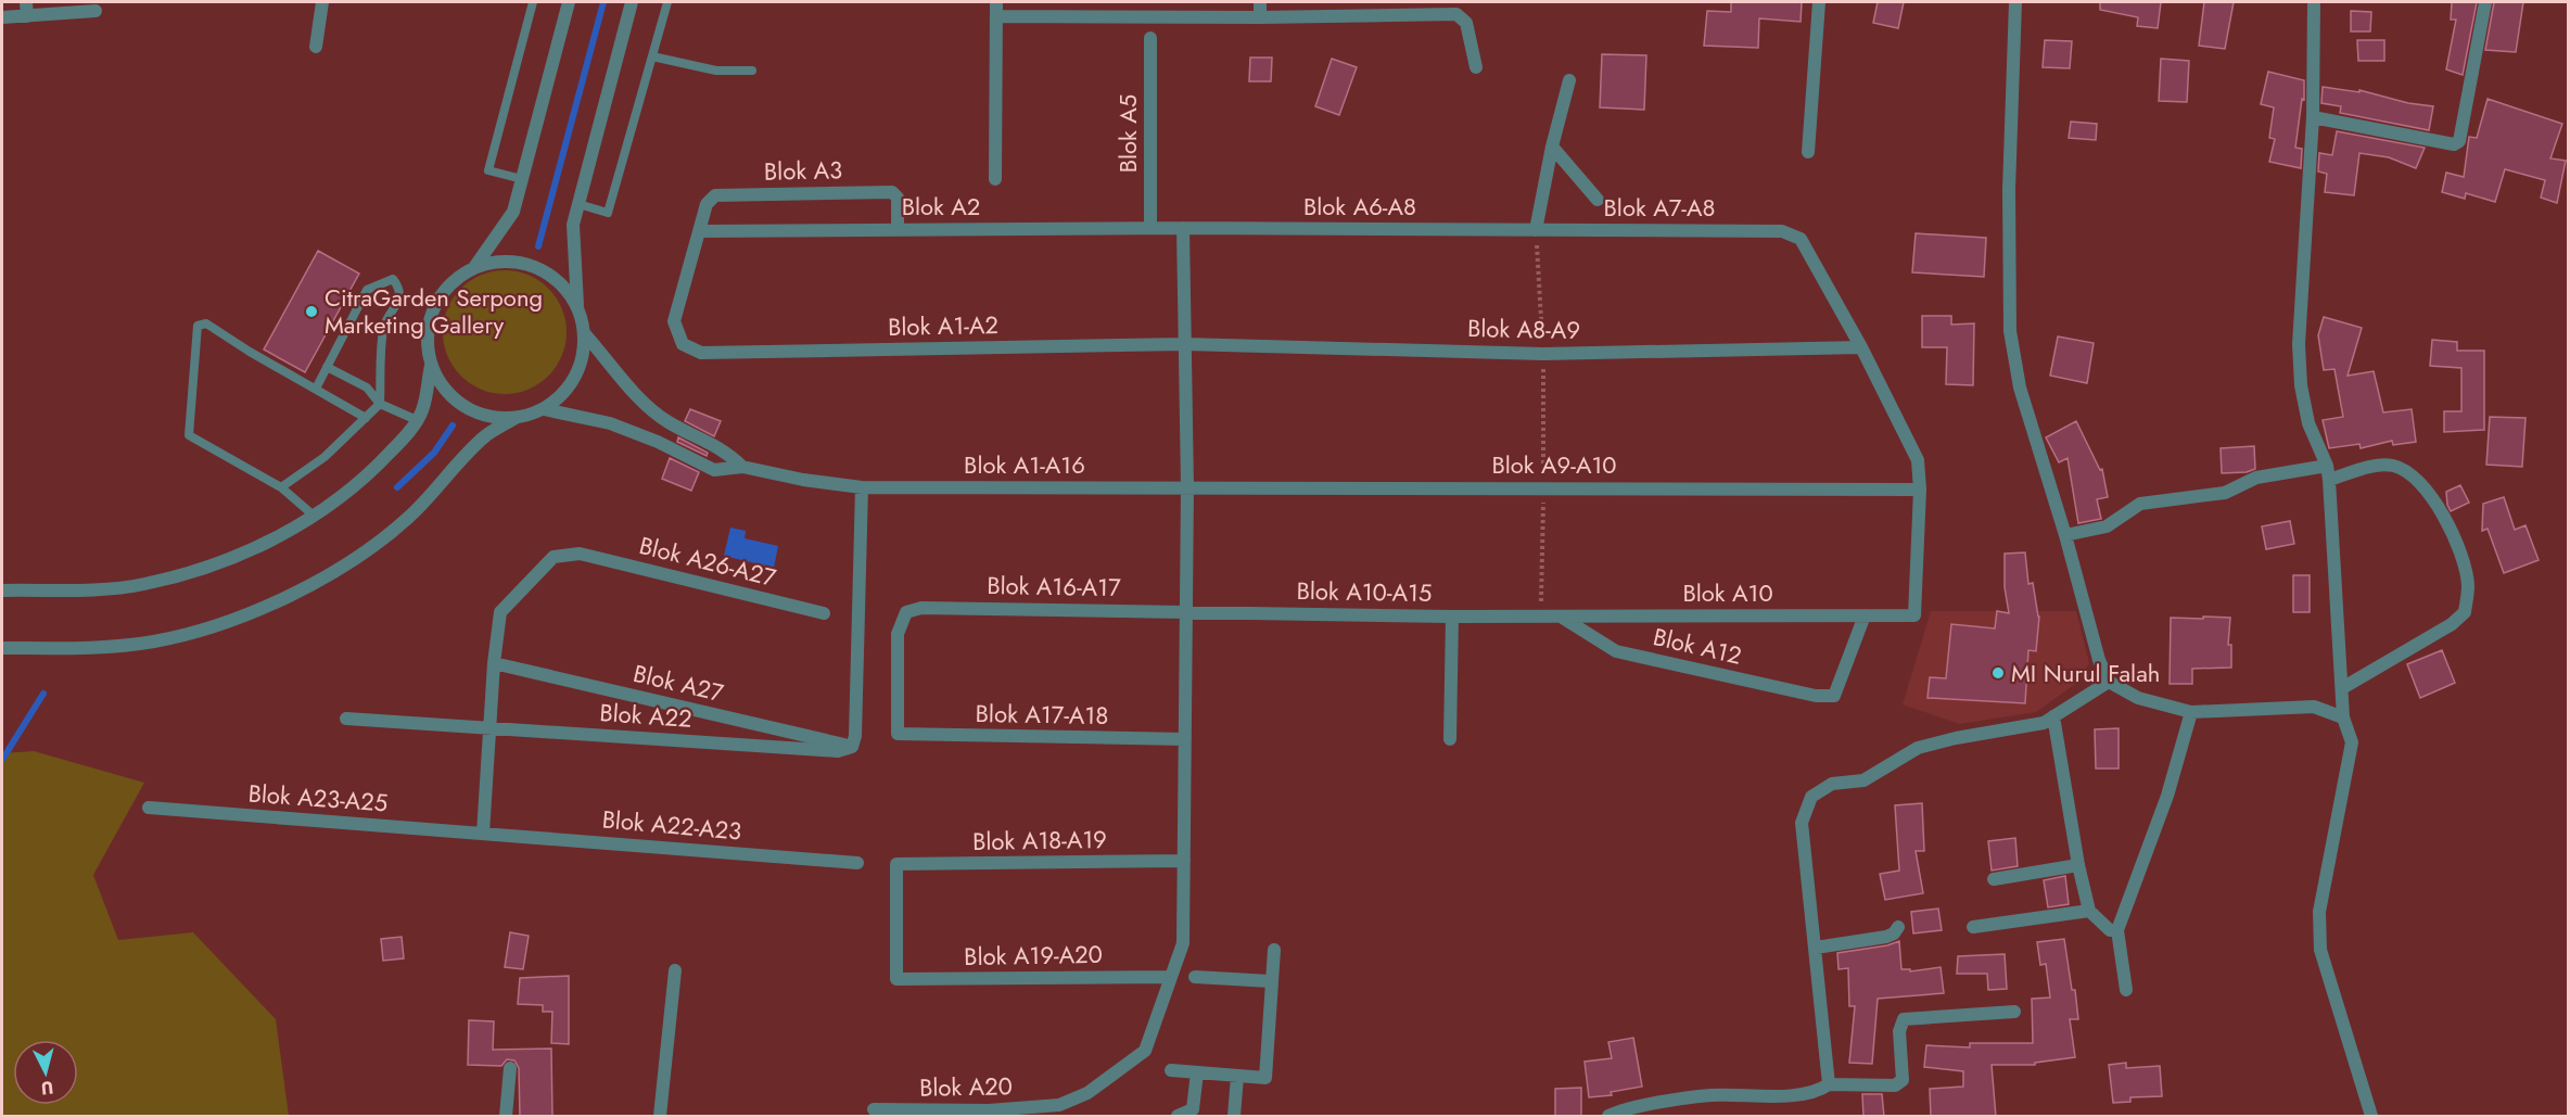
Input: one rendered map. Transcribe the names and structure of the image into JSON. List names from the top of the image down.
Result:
{
  "streets": {
    "street": [
      "Blok A5",
      "Blok A3",
      "Blok A2",
      "Blok A6-A8",
      "Blok A7-A8",
      "Blok A1-A2",
      "Blok A8-A9",
      "Blok A1-A16",
      "Blok A9-A10",
      "Blok A26-A27",
      "Blok A16-A17",
      "Blok A10-A15",
      "Blok A10",
      "Blok A12",
      "Blok A27",
      "Blok A17-A18",
      "Blok A22",
      "Blok A23-A25",
      "Blok A22-A23",
      "Blok A18-A19",
      "Blok A19-A20",
      "Blok A20"
    ]
  },
  "crossings": [
    ["Blok A5", "Blok A2"],
    ["Blok A3", "Blok A2"],
    ["Blok A3", "Blok A1-A2"],
    ["Blok A2", "Blok A6-A8"],
    ["Blok A2", "Blok A1-A2"],
    ["Blok A2", "Blok A20"],
    ["Blok A6-A8", "Blok A7-A8"],
    ["Blok A6-A8", "Blok A20"],
    ["Blok A7-A8", "Blok A8-A9"],
    ["Blok A1-A2", "Blok A8-A9"],
    ["Blok A1-A2", "Blok A20"],
    ["Blok A8-A9", "Blok A20"],
    ["Blok A1-A16", "Blok A9-A10"],
    ["Blok A1-A16", "Blok A20"],
    ["Blok A9-A10", "Blok A10"],
    ["Blok A9-A10", "Blok A20"],
    ["Blok A26-A27", "Blok A27"],
    ["Blok A16-A17", "Blok A10-A15"],
    ["Blok A16-A17", "Blok A17-A18"],
    ["Blok A16-A17", "Blok A20"],
    ["Blok A10-A15", "Blok A10"],
    ["Blok A10-A15", "Blok A20"],
    ["Blok A10", "Blok A12"],
    ["Blok A27", "Blok A22"],
    ["Blok A17-A18", "Blok A20"],
    ["Blok A23-A25", "Blok A22-A23"],
    ["Blok A18-A19", "Blok A19-A20"],
    ["Blok A18-A19", "Blok A20"],
    ["Blok A19-A20", "Blok A20"]
  ],
  "places": ["CitraGarden Serpong Marketing Gallery", "MI Nurul Falah"],
  "north": "bottom"
}
